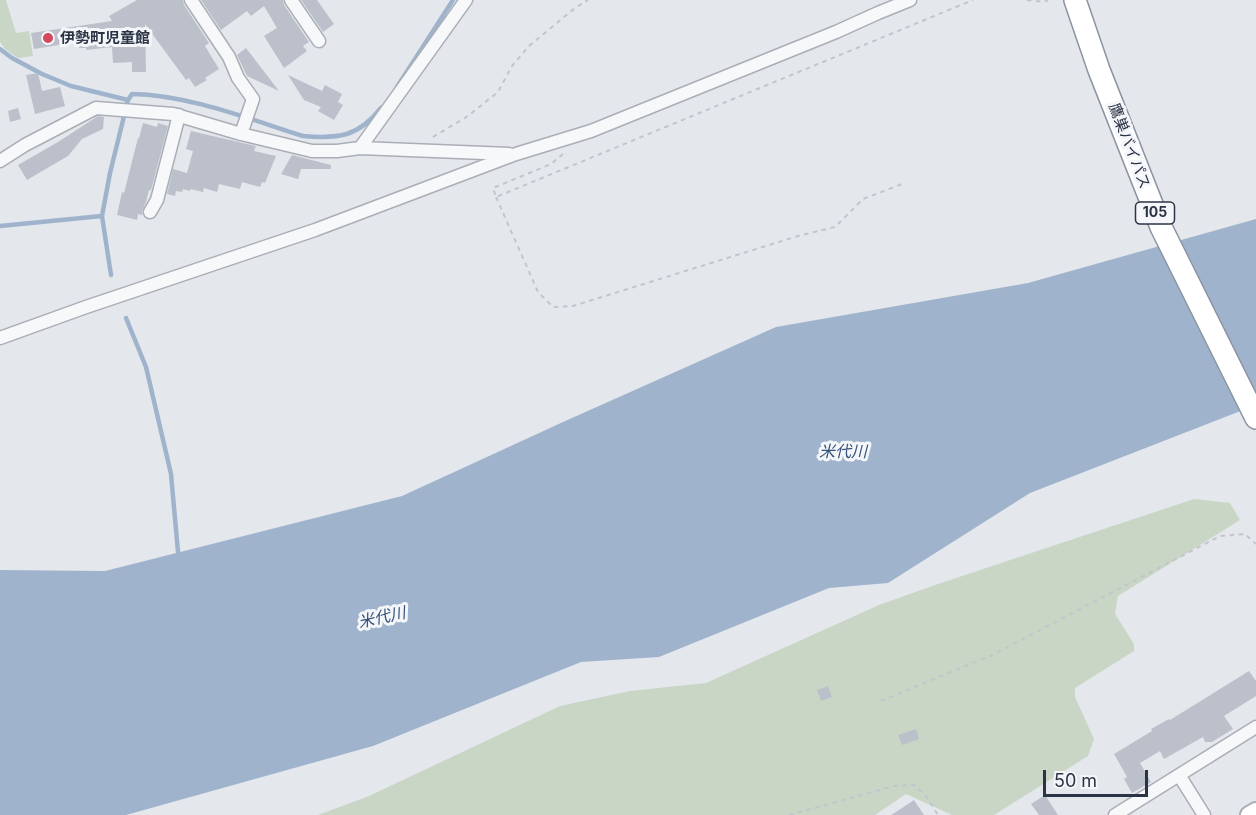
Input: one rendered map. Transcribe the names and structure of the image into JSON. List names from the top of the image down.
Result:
{
  "streets": {
    "highway": ["鷹巣バイパス", "105"]
  },
  "water": ["米代川"],
  "places": ["伊勢町児童館"],
  "scale_bar": "50 m"
}
